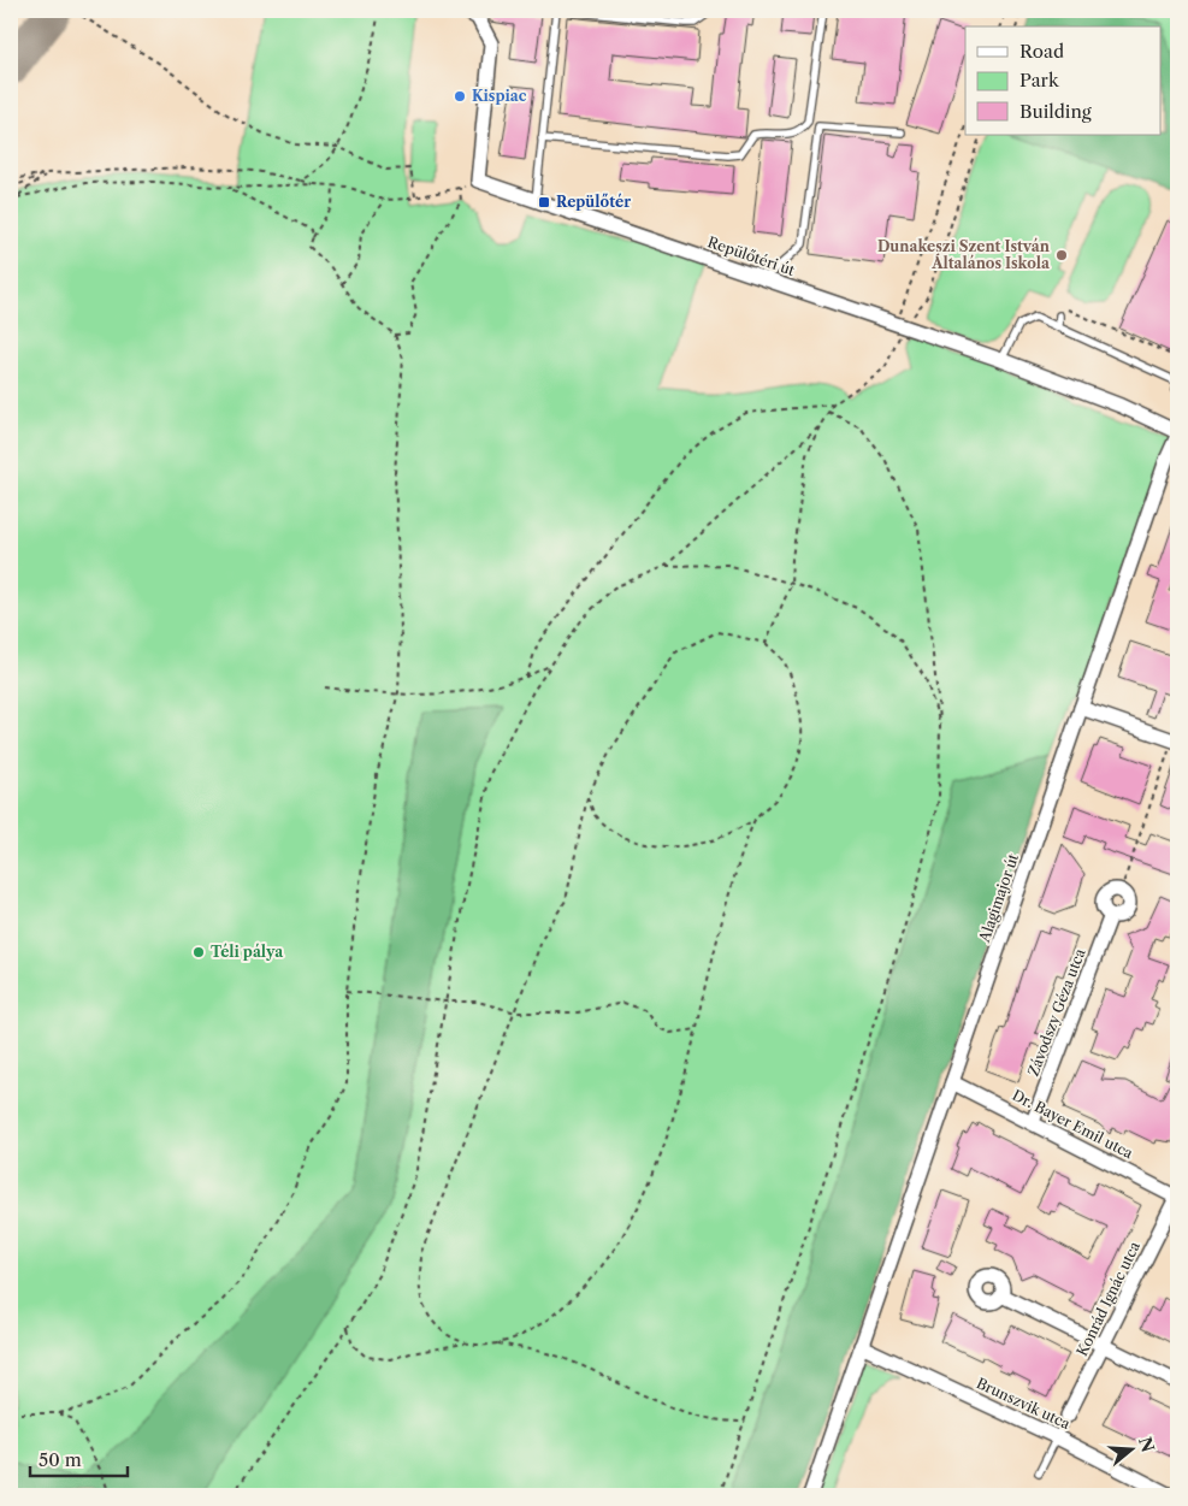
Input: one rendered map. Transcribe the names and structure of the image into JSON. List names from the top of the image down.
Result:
{
  "streets": {
    "street": [
      "Repülőtéri út",
      "Alagimajor út",
      "Závodszy Géza utca",
      "Dr. Bayer Emil utca",
      "Konrád Ignác utca",
      "Brunszvik utca"
    ]
  },
  "crossings": [
    ["Repülőtéri út", "Alagimajor út"],
    ["Alagimajor út", "Dr. Bayer Emil utca"],
    ["Alagimajor út", "Brunszvik utca"],
    ["Závodszy Géza utca", "Dr. Bayer Emil utca"],
    ["Dr. Bayer Emil utca", "Konrád Ignác utca"]
  ],
  "places": {
    "other": ["Kispiac", "Dunakeszi Szent István Általános Iskola", "Téli pálya"],
    "transit": ["Repülőtér"]
  },
  "legend": ["Road", "Park", "Building"],
  "scale_bar": "50 m",
  "north": "right"
}
